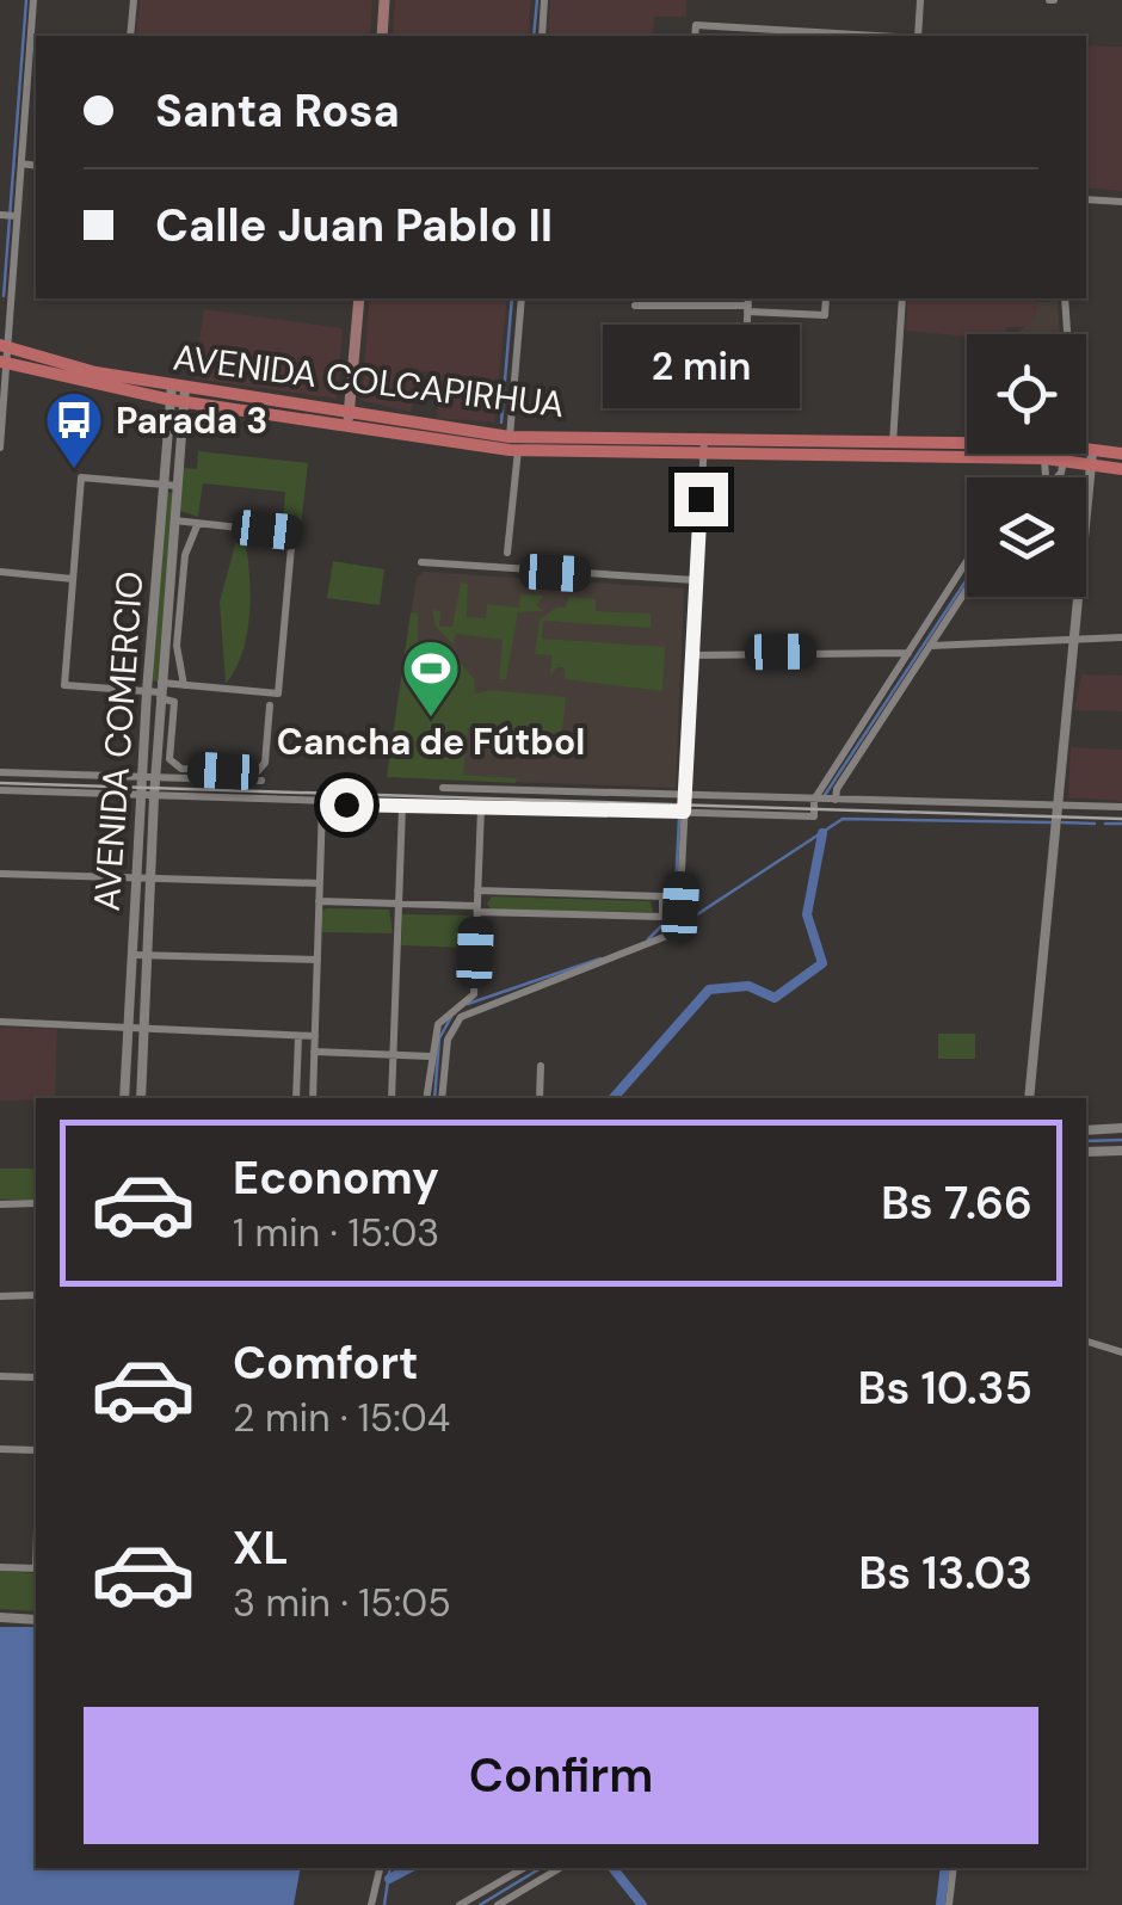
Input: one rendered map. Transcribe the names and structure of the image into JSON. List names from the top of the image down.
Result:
{
  "streets": {
    "main road": ["AVENIDA COLCAPIRHUA"],
    "street": ["AVENIDA COMERCIO"]
  },
  "crossings": [
    ["AVENIDA COLCAPIRHUA", "AVENIDA COMERCIO"]
  ],
  "places": {
    "bus stop": ["Parada 3"],
    "sports": ["Cancha de Fútbol"]
  },
  "page": {
    "banner": ["Santa Rosa", "Calle Juan Pablo II"],
    "bubble": "2 min",
    "list": [
      {
        "name": "Economy",
        "note": "1 min · 15:03",
        "value": "Bs 7.66"
      },
      {
        "name": "Comfort",
        "note": "2 min · 15:04",
        "value": "Bs 10.35"
      },
      {
        "name": "XL",
        "note": "3 min · 15:05",
        "value": "Bs 13.03"
      }
    ],
    "buttons": "Confirm"
  }
}
